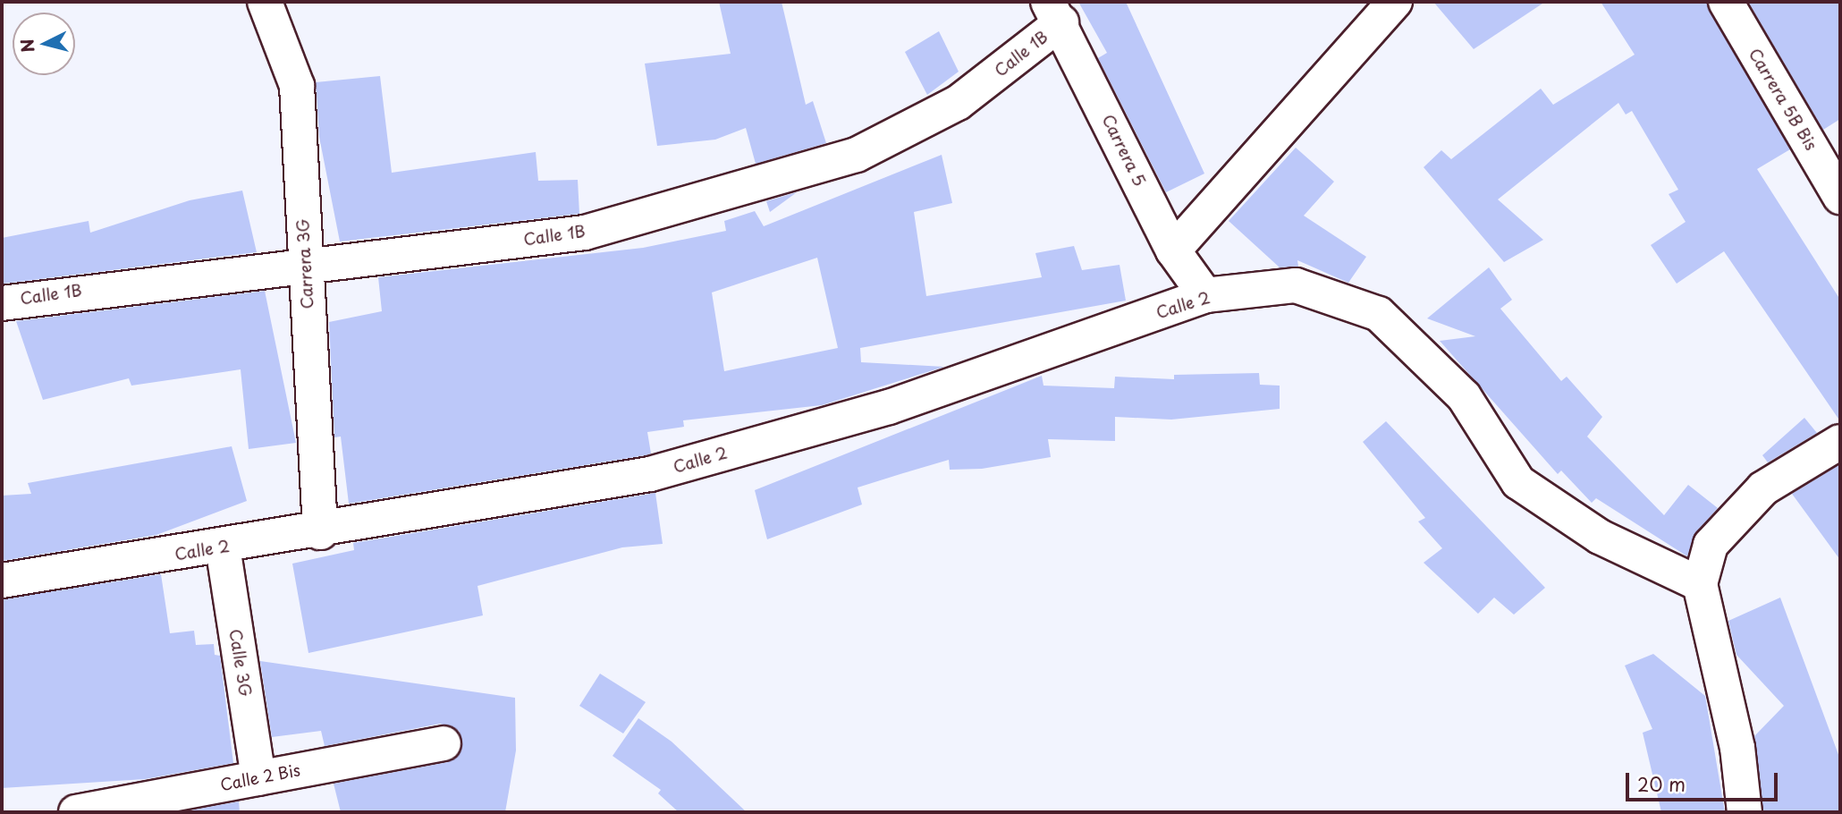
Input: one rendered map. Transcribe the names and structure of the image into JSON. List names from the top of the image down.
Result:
{
  "streets": {
    "street": [
      "Calle 1B",
      "Carrera 5B Bis",
      "Carrera 5",
      "Carrera 3G",
      "Calle 2",
      "Calle 3G",
      "Calle 2 Bis"
    ]
  },
  "crossings": [
    ["Calle 1B", "Carrera 5"],
    ["Calle 1B", "Carrera 3G"],
    ["Carrera 5", "Calle 2"],
    ["Carrera 3G", "Calle 2"],
    ["Calle 2", "Calle 3G"],
    ["Calle 3G", "Calle 2 Bis"]
  ],
  "scale_bar": "20 m",
  "north": "left"
}
